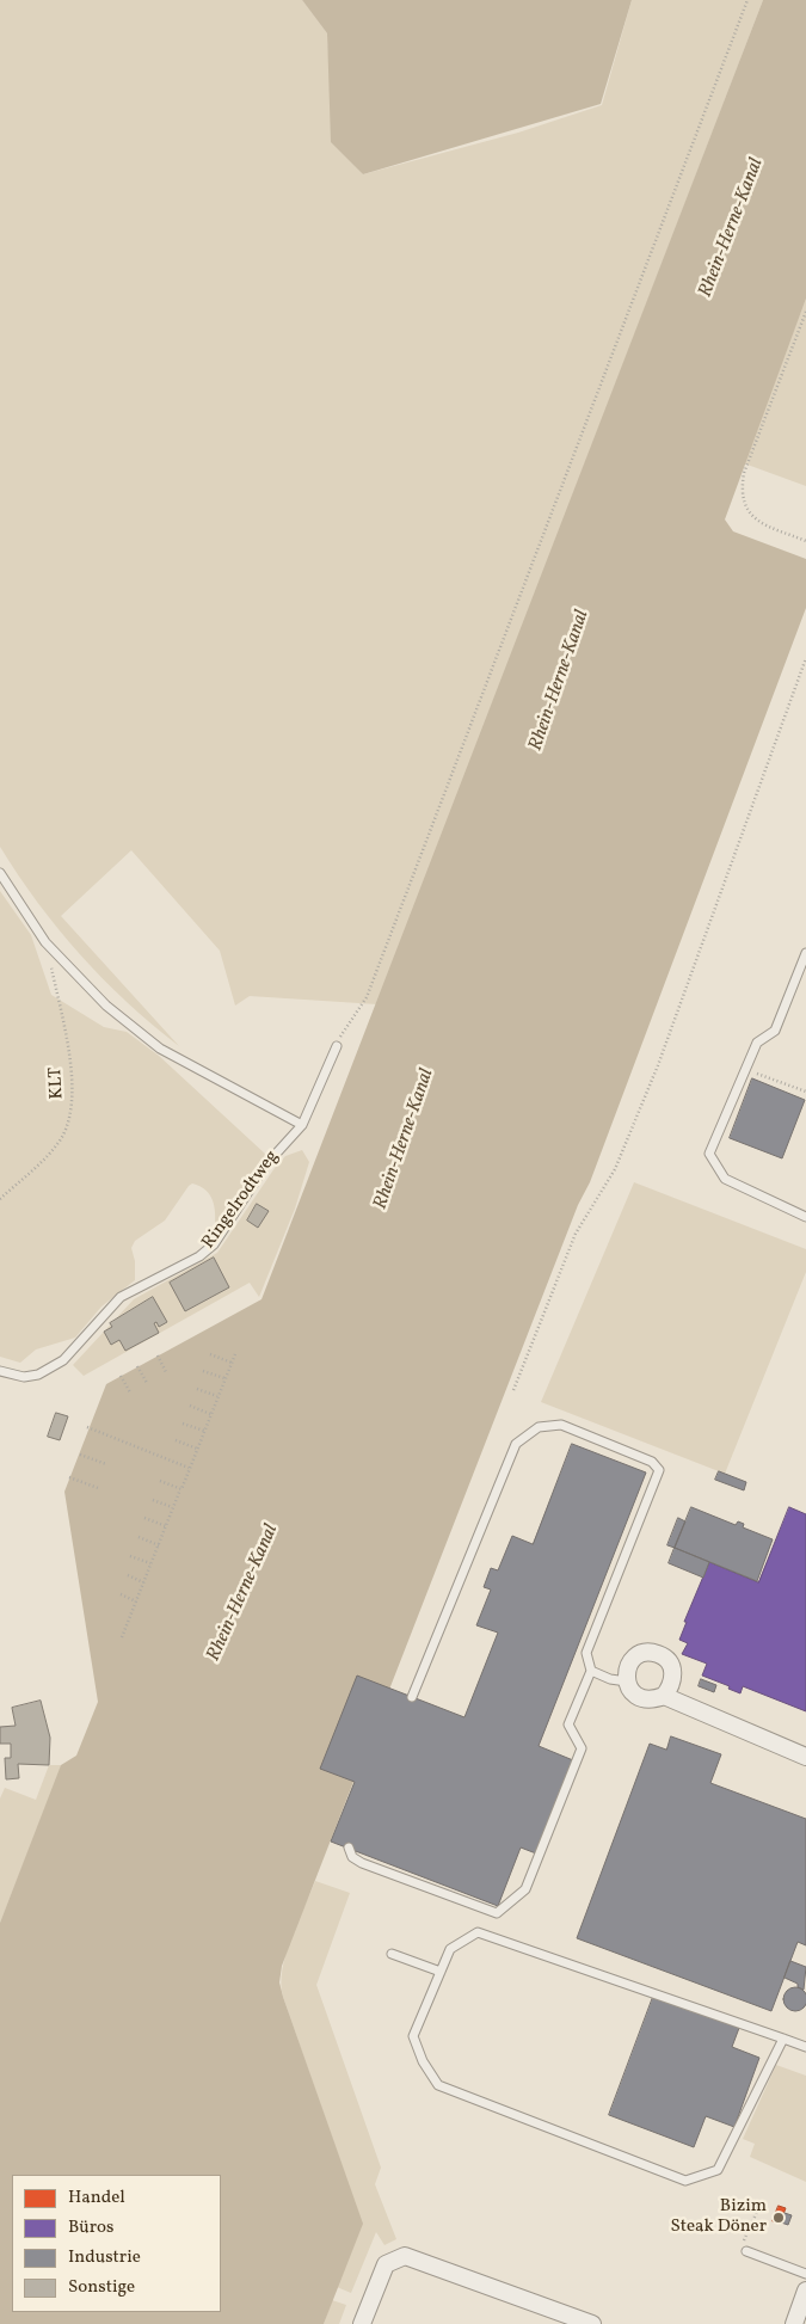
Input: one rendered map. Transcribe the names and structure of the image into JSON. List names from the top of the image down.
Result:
{
  "streets": {
    "lane": ["Ringelrodtweg"],
    "path": ["KLT"]
  },
  "water": ["Rhein-Herne-Kanal"],
  "places": ["Bizim Steak Döner"],
  "legend": [
    "Handel",
    "Büros",
    "Industrie",
    "Sonstige"
  ]
}
